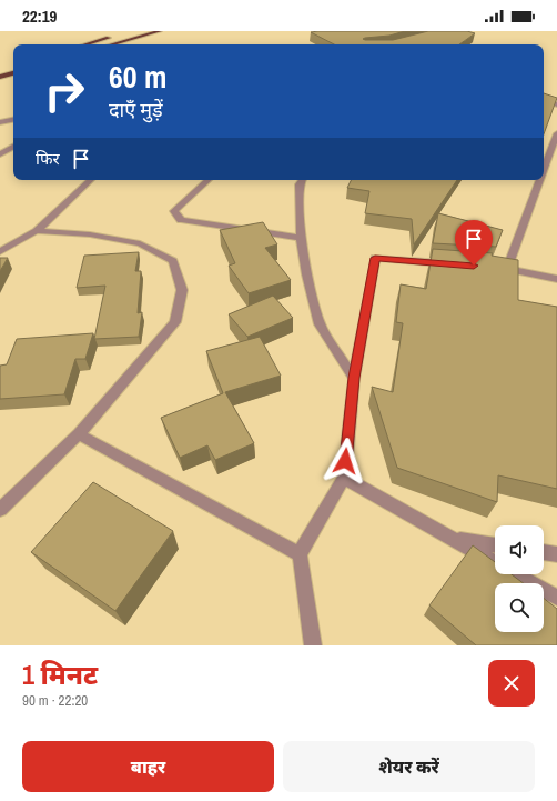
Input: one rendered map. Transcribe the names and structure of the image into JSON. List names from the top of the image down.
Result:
{
  "page": {
    "status": "22:19",
    "turn": ["60 m", "दाएँ मुड़ें"],
    "then": "फिर",
    "heading": ["1 मिनट", "90 m · 22:20"],
    "buttons": ["बाहर", "शेयर करें"]
  }
}
